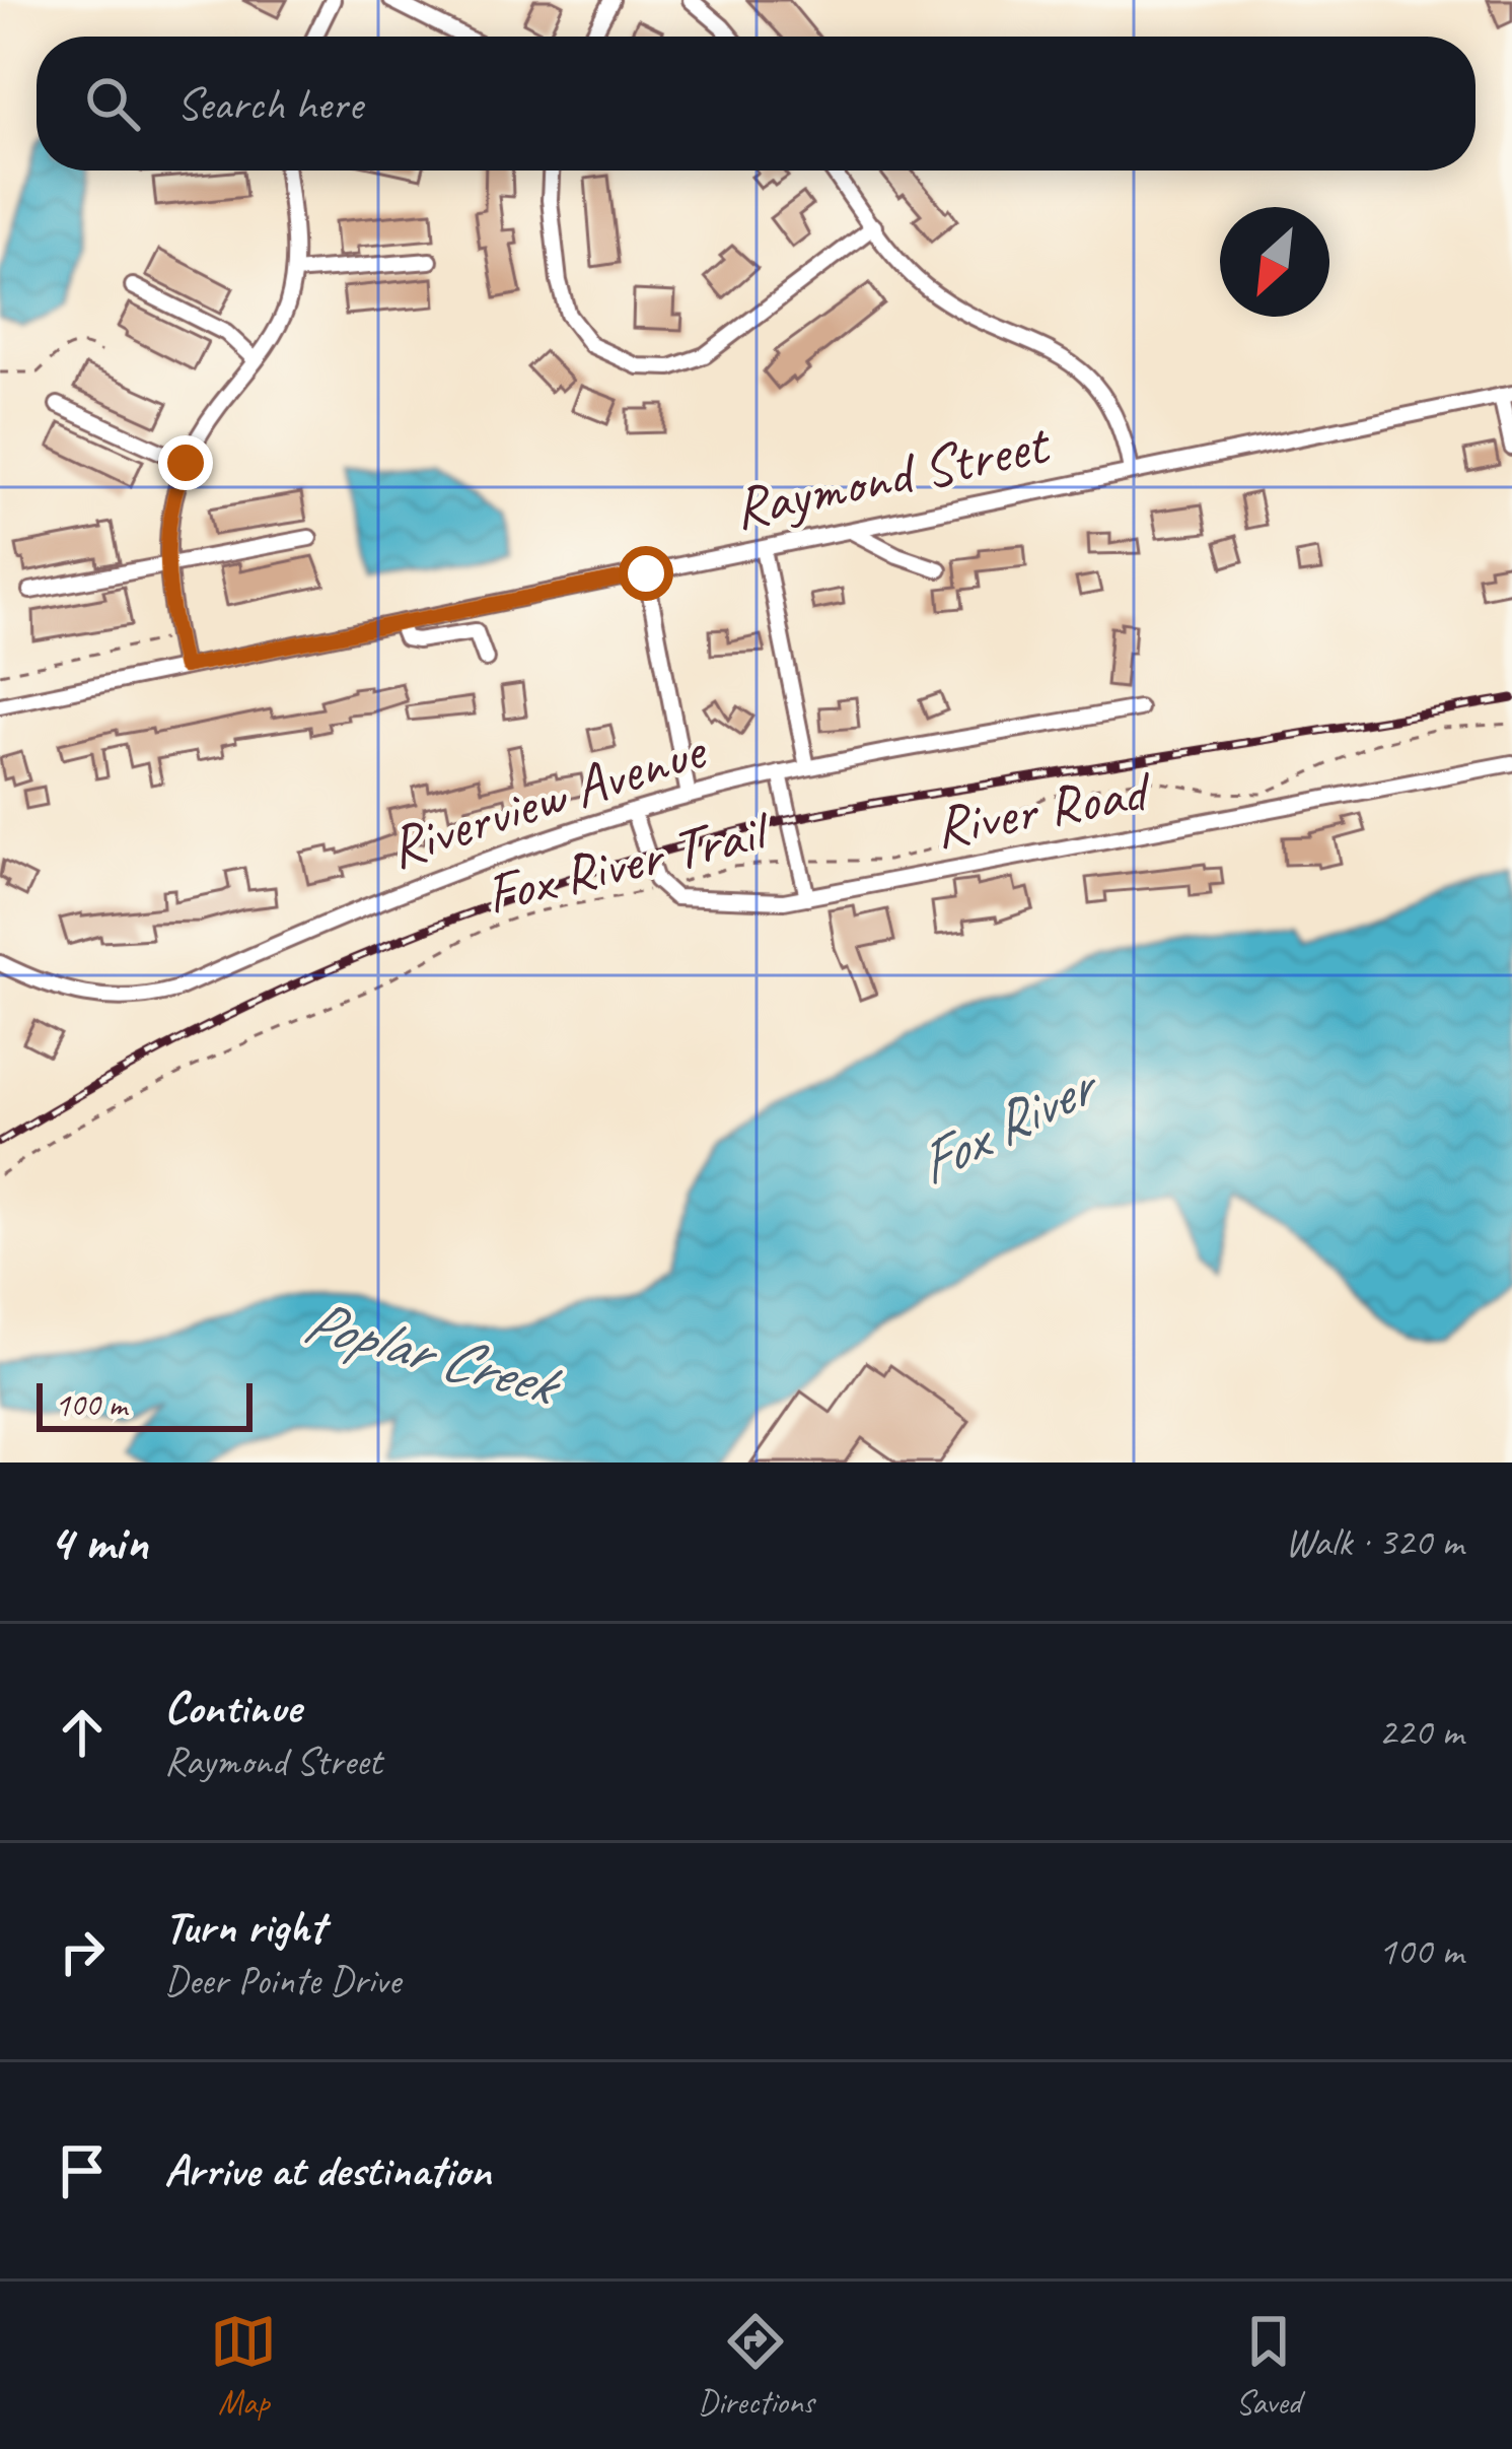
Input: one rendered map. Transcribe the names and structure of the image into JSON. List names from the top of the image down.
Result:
{
  "streets": {
    "street": ["Raymond Street", "Riverview Avenue", "River Road"],
    "path": ["Fox River Trail"]
  },
  "crossings": [
    ["River Road", "Fox River Trail"]
  ],
  "water": ["Fox River", "Poplar Creek"],
  "scale_bar": "100 m",
  "north": "bottom left",
  "page": {
    "search": "Search here",
    "scale": "100 m",
    "heading": ["4 min", "Walk · 320 m"],
    "list": [
      ["Continue", "Raymond Street", "220 m"],
      ["Turn right", "Deer Pointe Drive", "100 m"],
      "Arrive at destination"
    ],
    "nav": ["Map", "Directions", "Saved"]
  }
}
